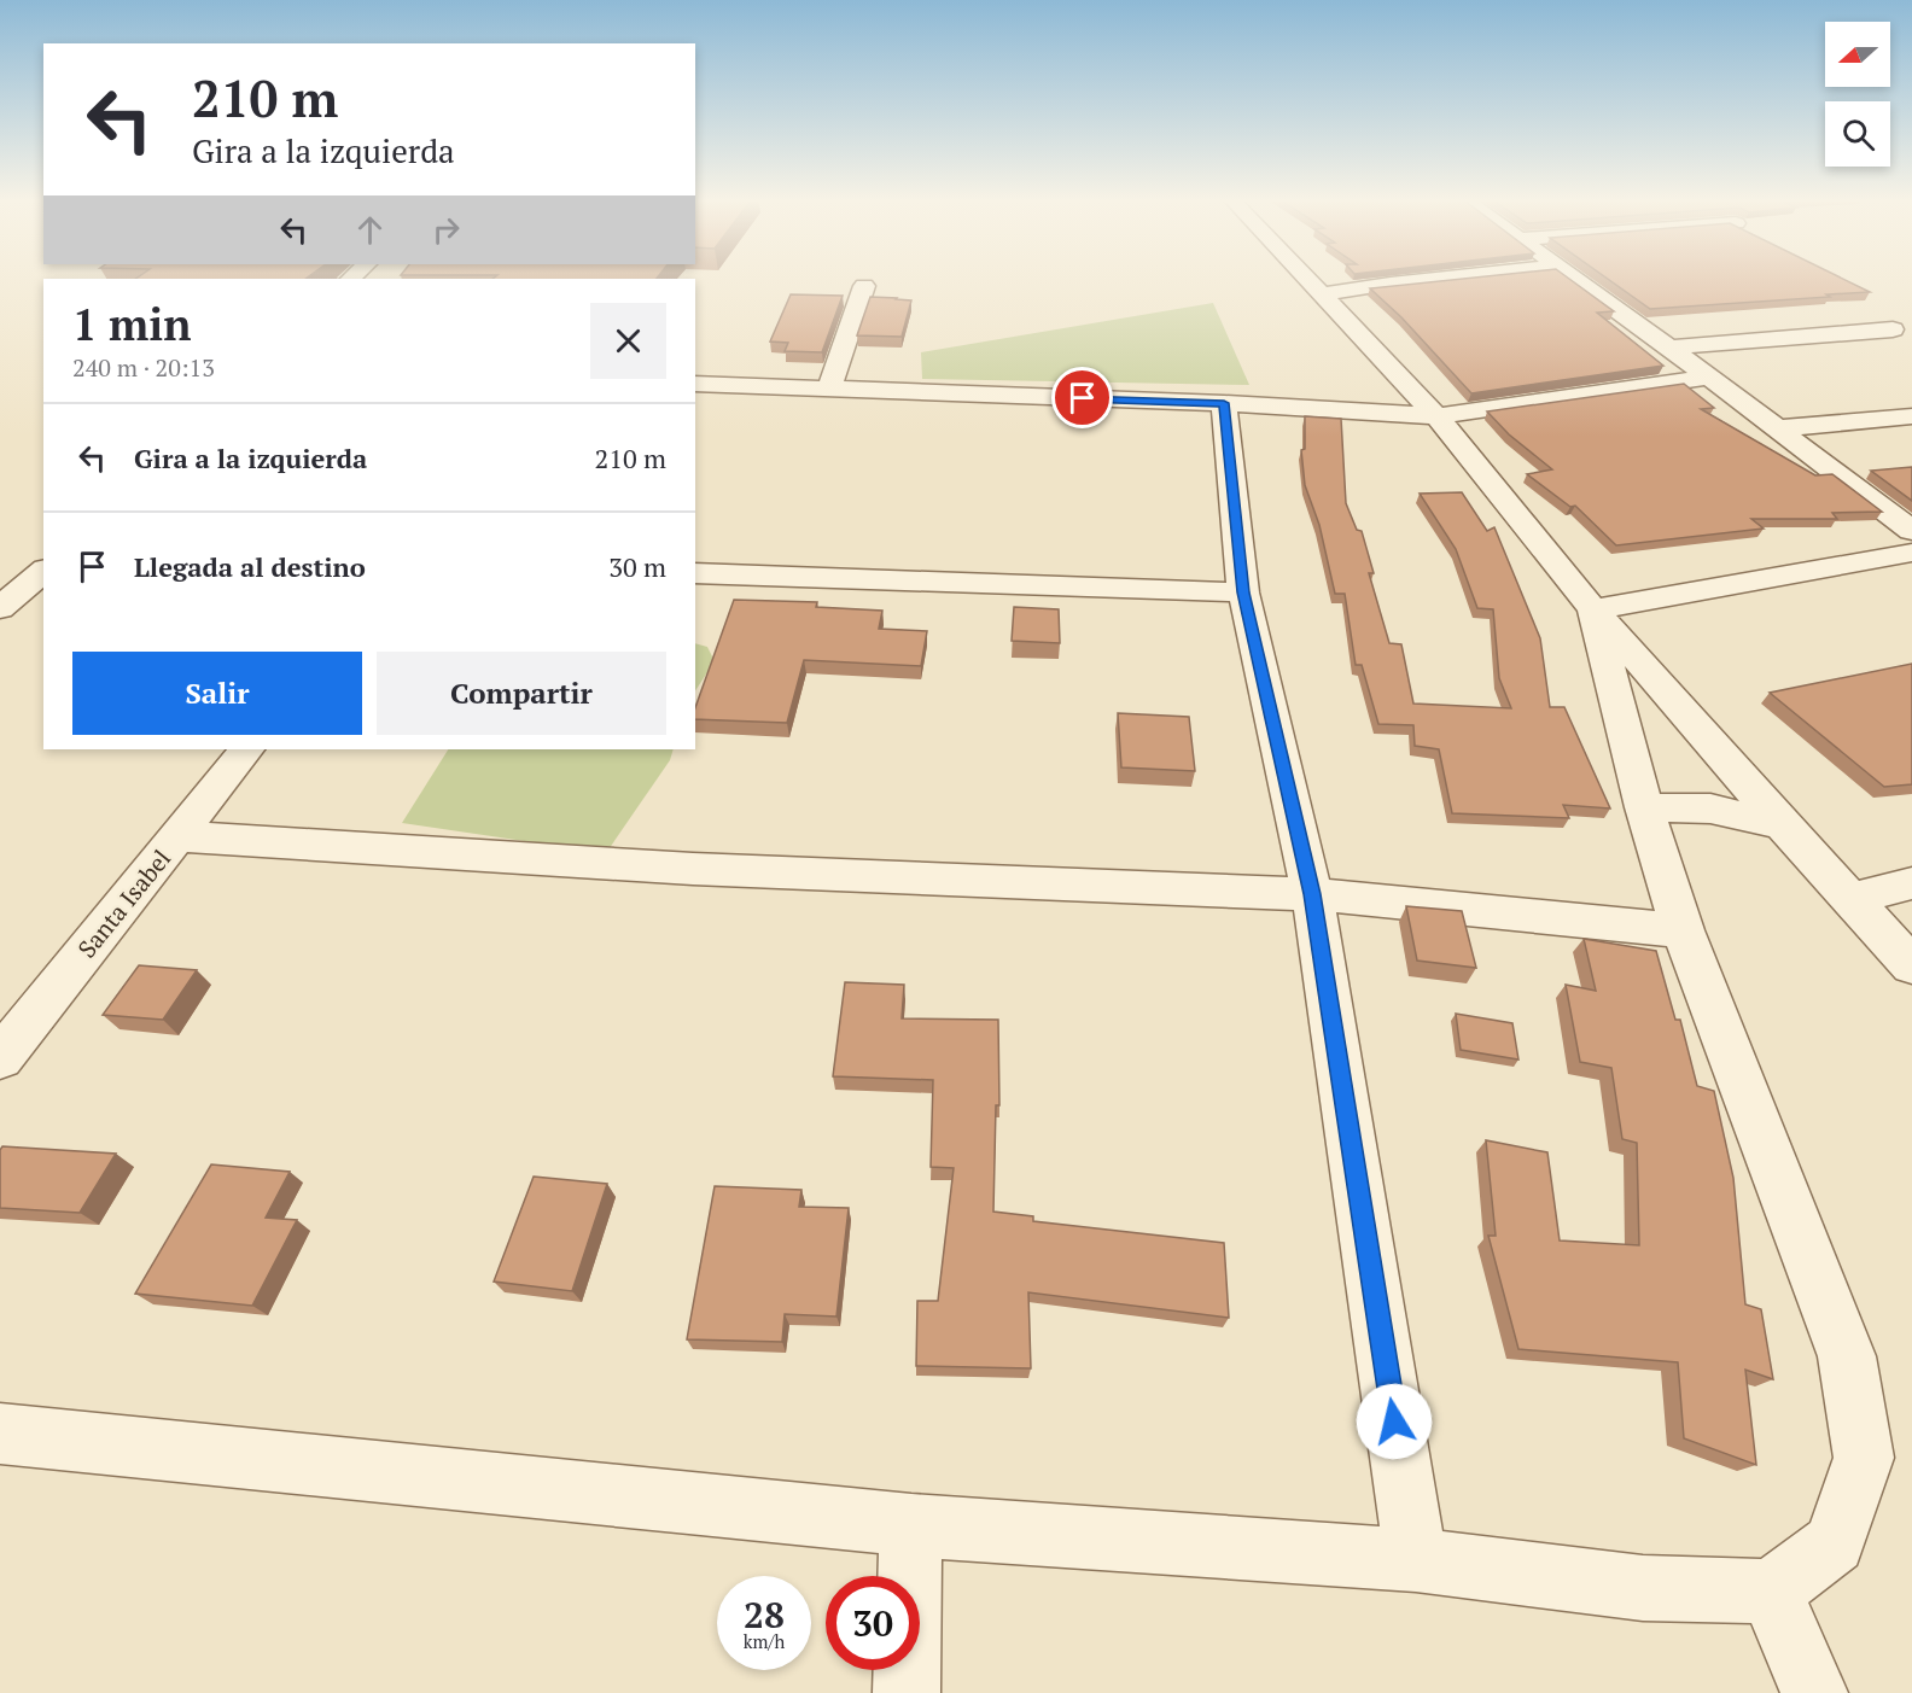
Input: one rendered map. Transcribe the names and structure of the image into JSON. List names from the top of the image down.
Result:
{
  "streets": {
    "street": ["Santa Isabel"]
  },
  "north": "left",
  "page": {
    "turn": ["210 m", "Gira a la izquierda"],
    "heading": ["1 min", "240 m · 20:13"],
    "list": [
      {
        "name": "Gira a la izquierda",
        "value": "210 m"
      },
      {
        "name": "Llegada al destino",
        "value": "30 m"
      }
    ],
    "buttons": ["Salir", "Compartir"],
    "speed": "28 km/h",
    "limit": "30"
  }
}
